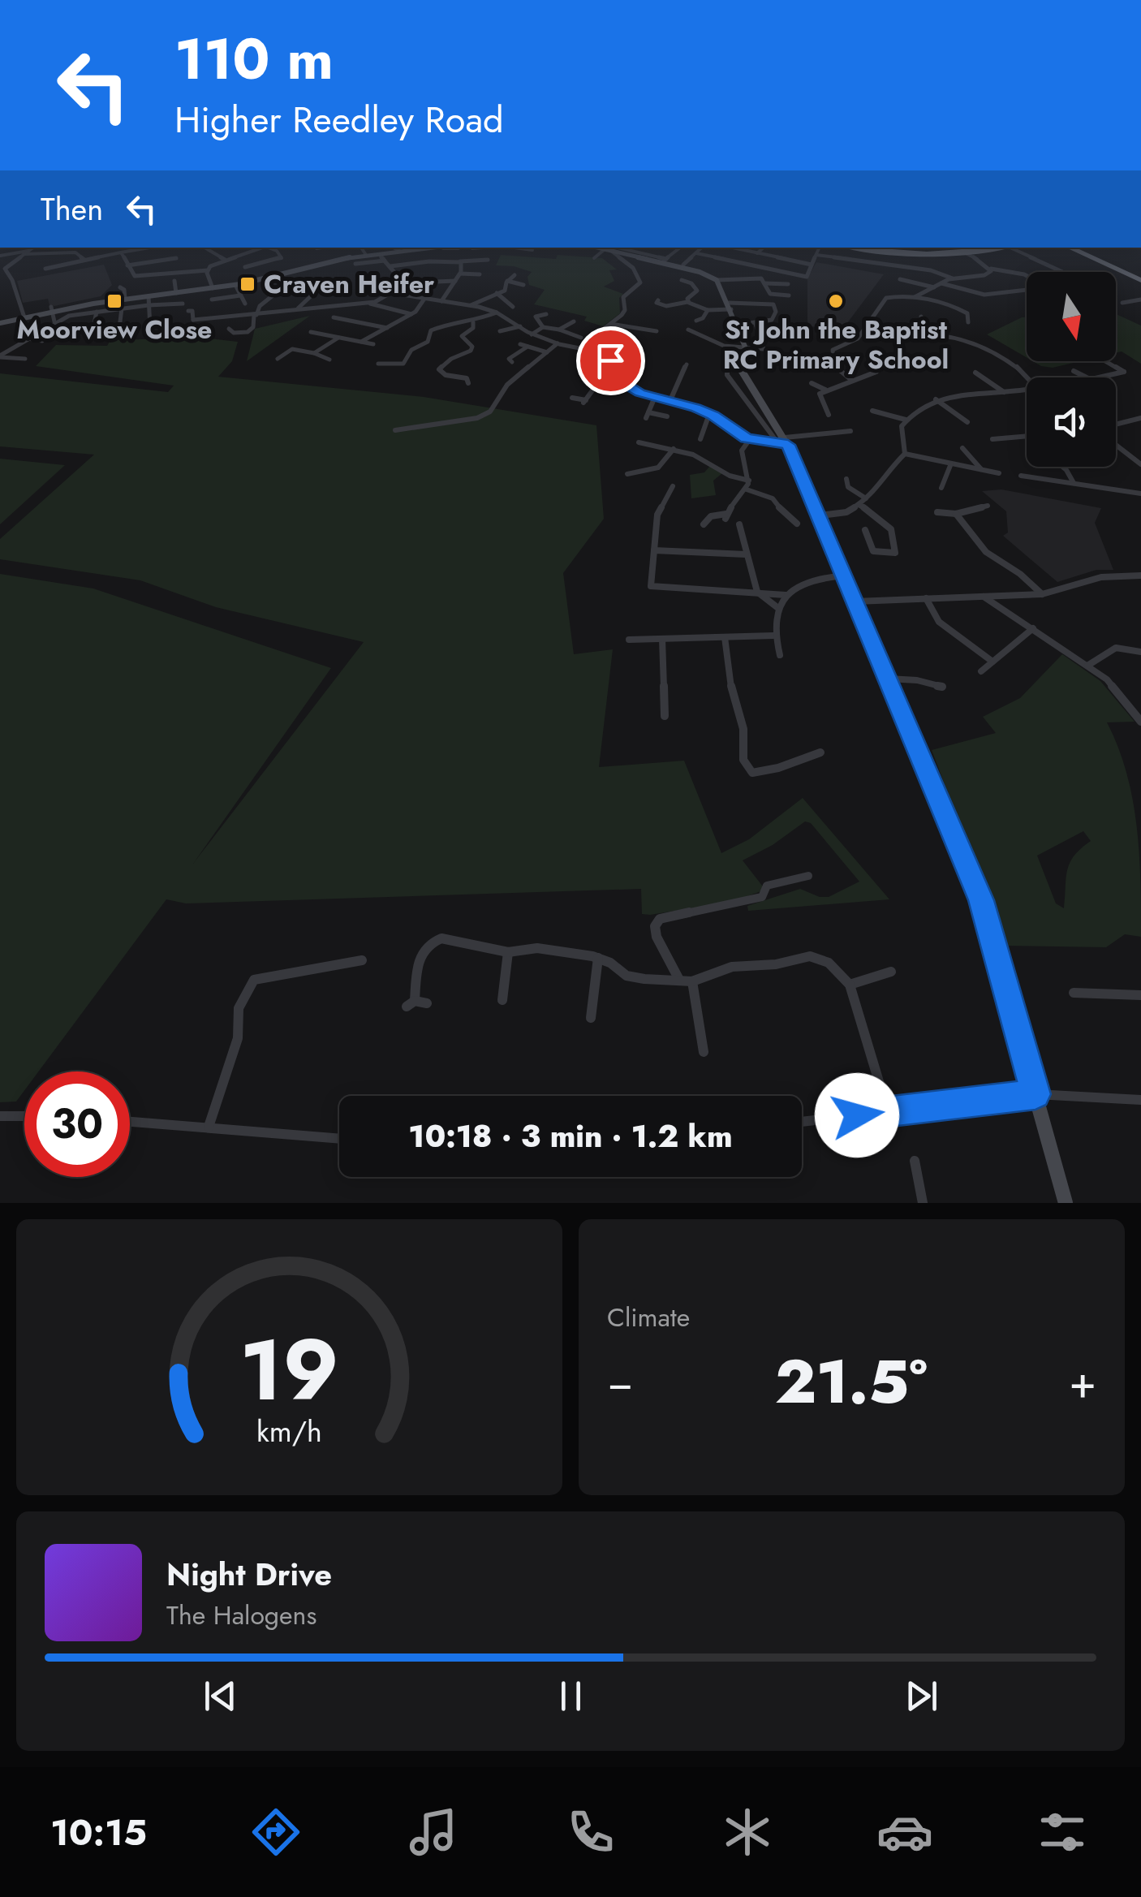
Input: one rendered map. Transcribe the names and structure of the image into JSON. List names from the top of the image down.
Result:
{
  "places": {
    "transit": ["Craven Heifer", "Moorview Close"],
    "other": ["St John the Baptist RC Primary School"]
  },
  "north": "bottom",
  "page": {
    "turn": ["110 m", "Higher Reedley Road"],
    "then": "Then",
    "limit": "30",
    "trip": "10:18 · 3 min · 1.2 km",
    "tile": "Climate",
    "heat": ["−", "21.5°", "+"],
    "song": ["Night Drive", "The Halogens"],
    "tabs": "10:15",
    "gauge": ["19", "km/h"]
  }
}
